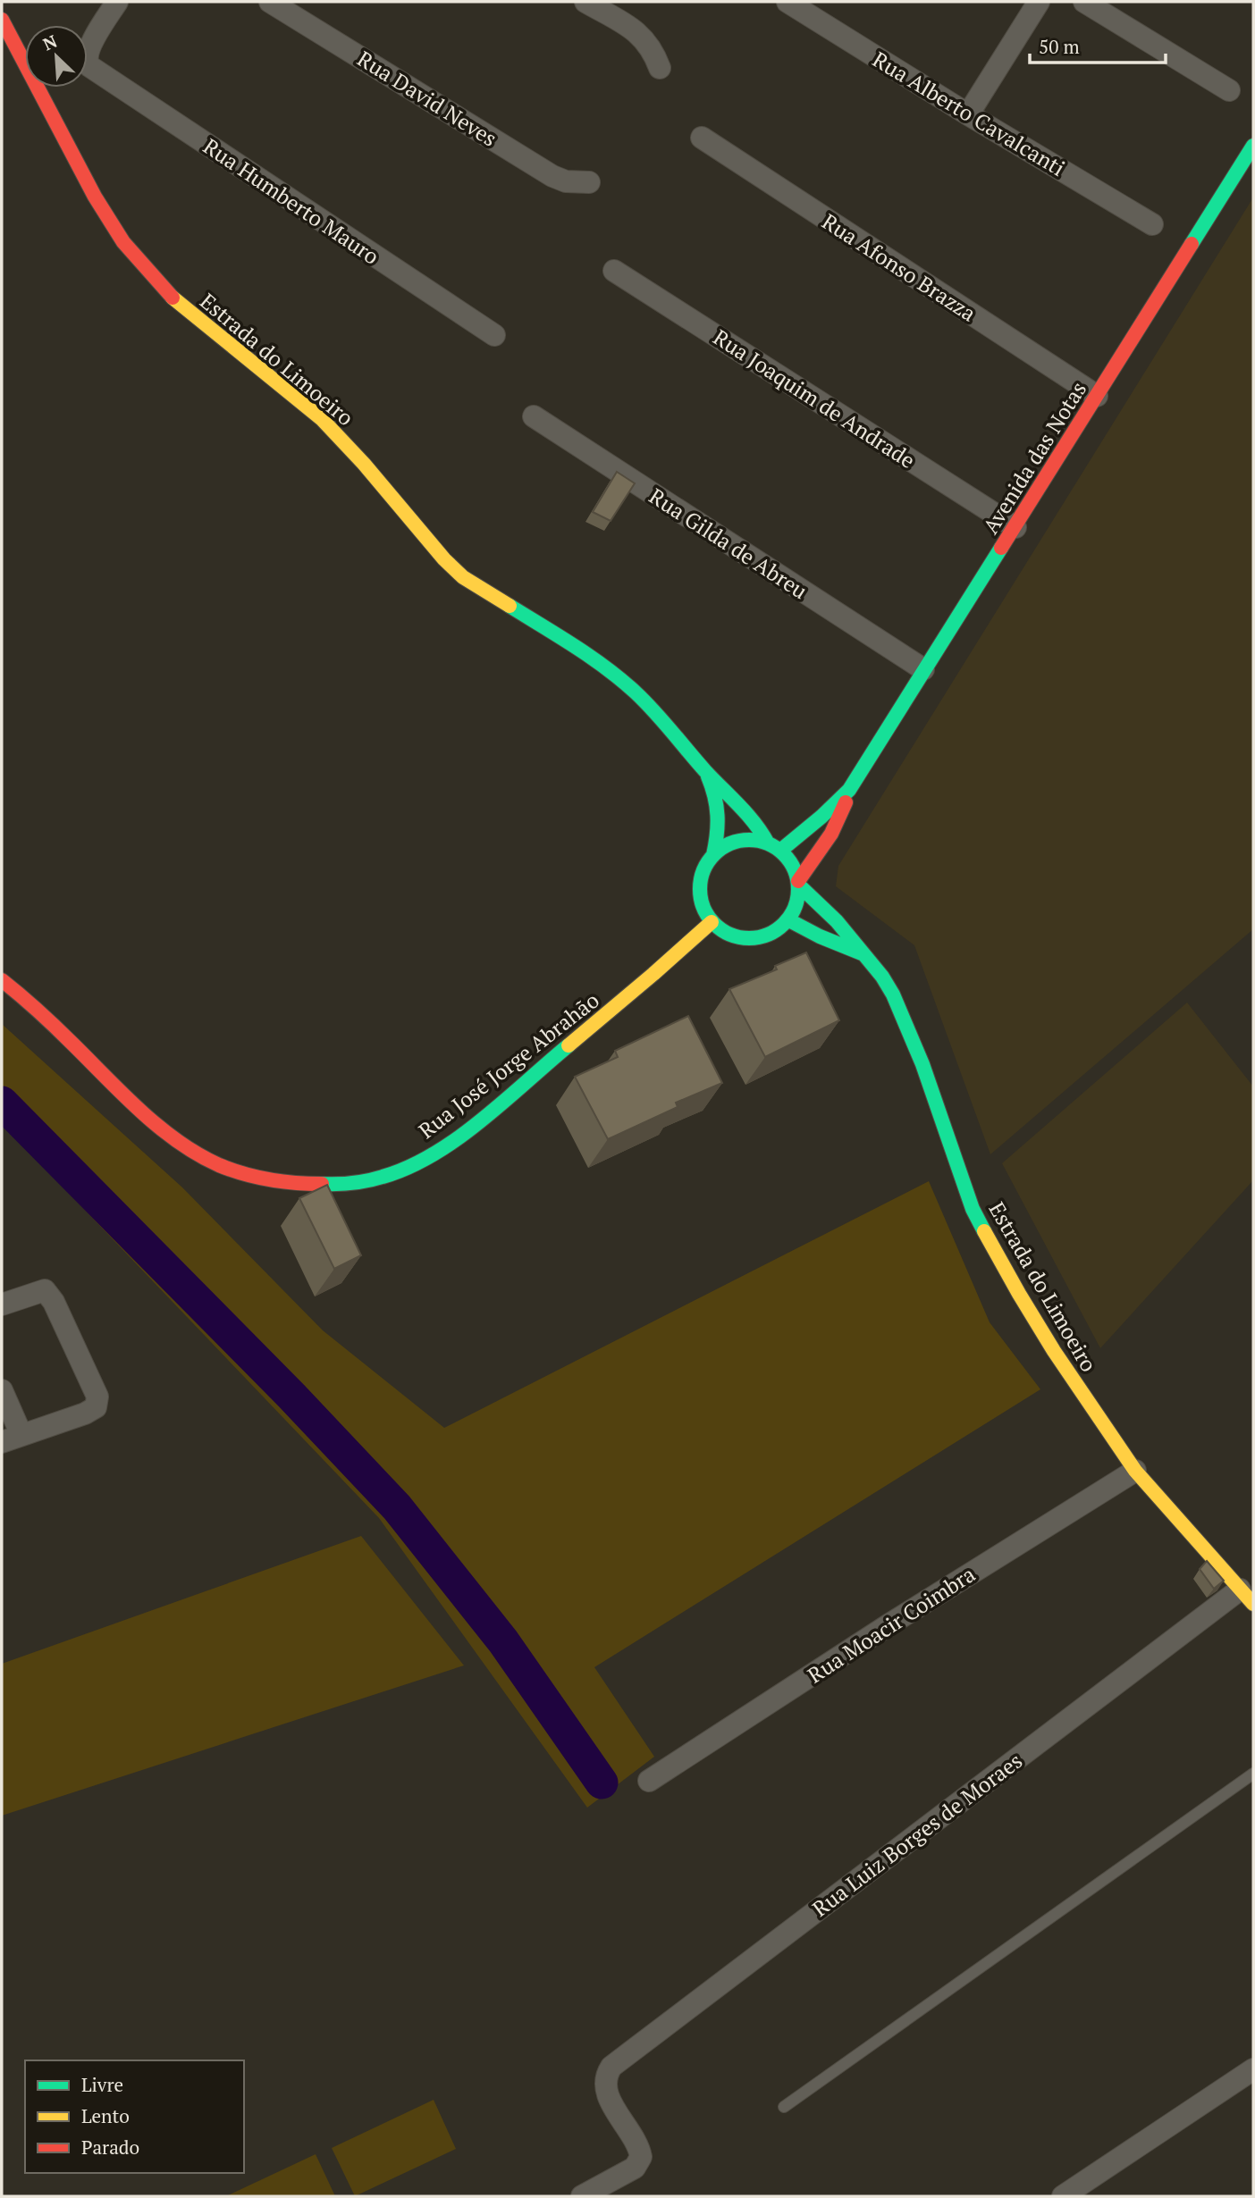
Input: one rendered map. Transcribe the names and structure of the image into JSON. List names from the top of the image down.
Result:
{
  "streets": {
    "main road": ["Estrada do Limoeiro", "Avenida das Notas", "Rua José Jorge Abrahão"],
    "street": [
      "Rua David Neves",
      "Rua Alberto Cavalcanti",
      "Rua Humberto Mauro",
      "Rua Afonso Brazza",
      "Rua Joaquim de Andrade",
      "Rua Gilda de Abreu",
      "Rua Moacir Coimbra",
      "Rua Luiz Borges de Moraes"
    ]
  },
  "crossings": [
    ["Rua Afonso Brazza", "Avenida das Notas"],
    ["Estrada do Limoeiro", "Avenida das Notas"],
    ["Estrada do Limoeiro", "Rua José Jorge Abrahão"],
    ["Estrada do Limoeiro", "Rua Moacir Coimbra"],
    ["Estrada do Limoeiro", "Rua Luiz Borges de Moraes"],
    ["Rua Joaquim de Andrade", "Avenida das Notas"],
    ["Avenida das Notas", "Rua Gilda de Abreu"],
    ["Avenida das Notas", "Rua José Jorge Abrahão"]
  ],
  "legend": ["Livre", "Lento", "Parado"],
  "scale_bar": "50 m",
  "north": "top left"
}
